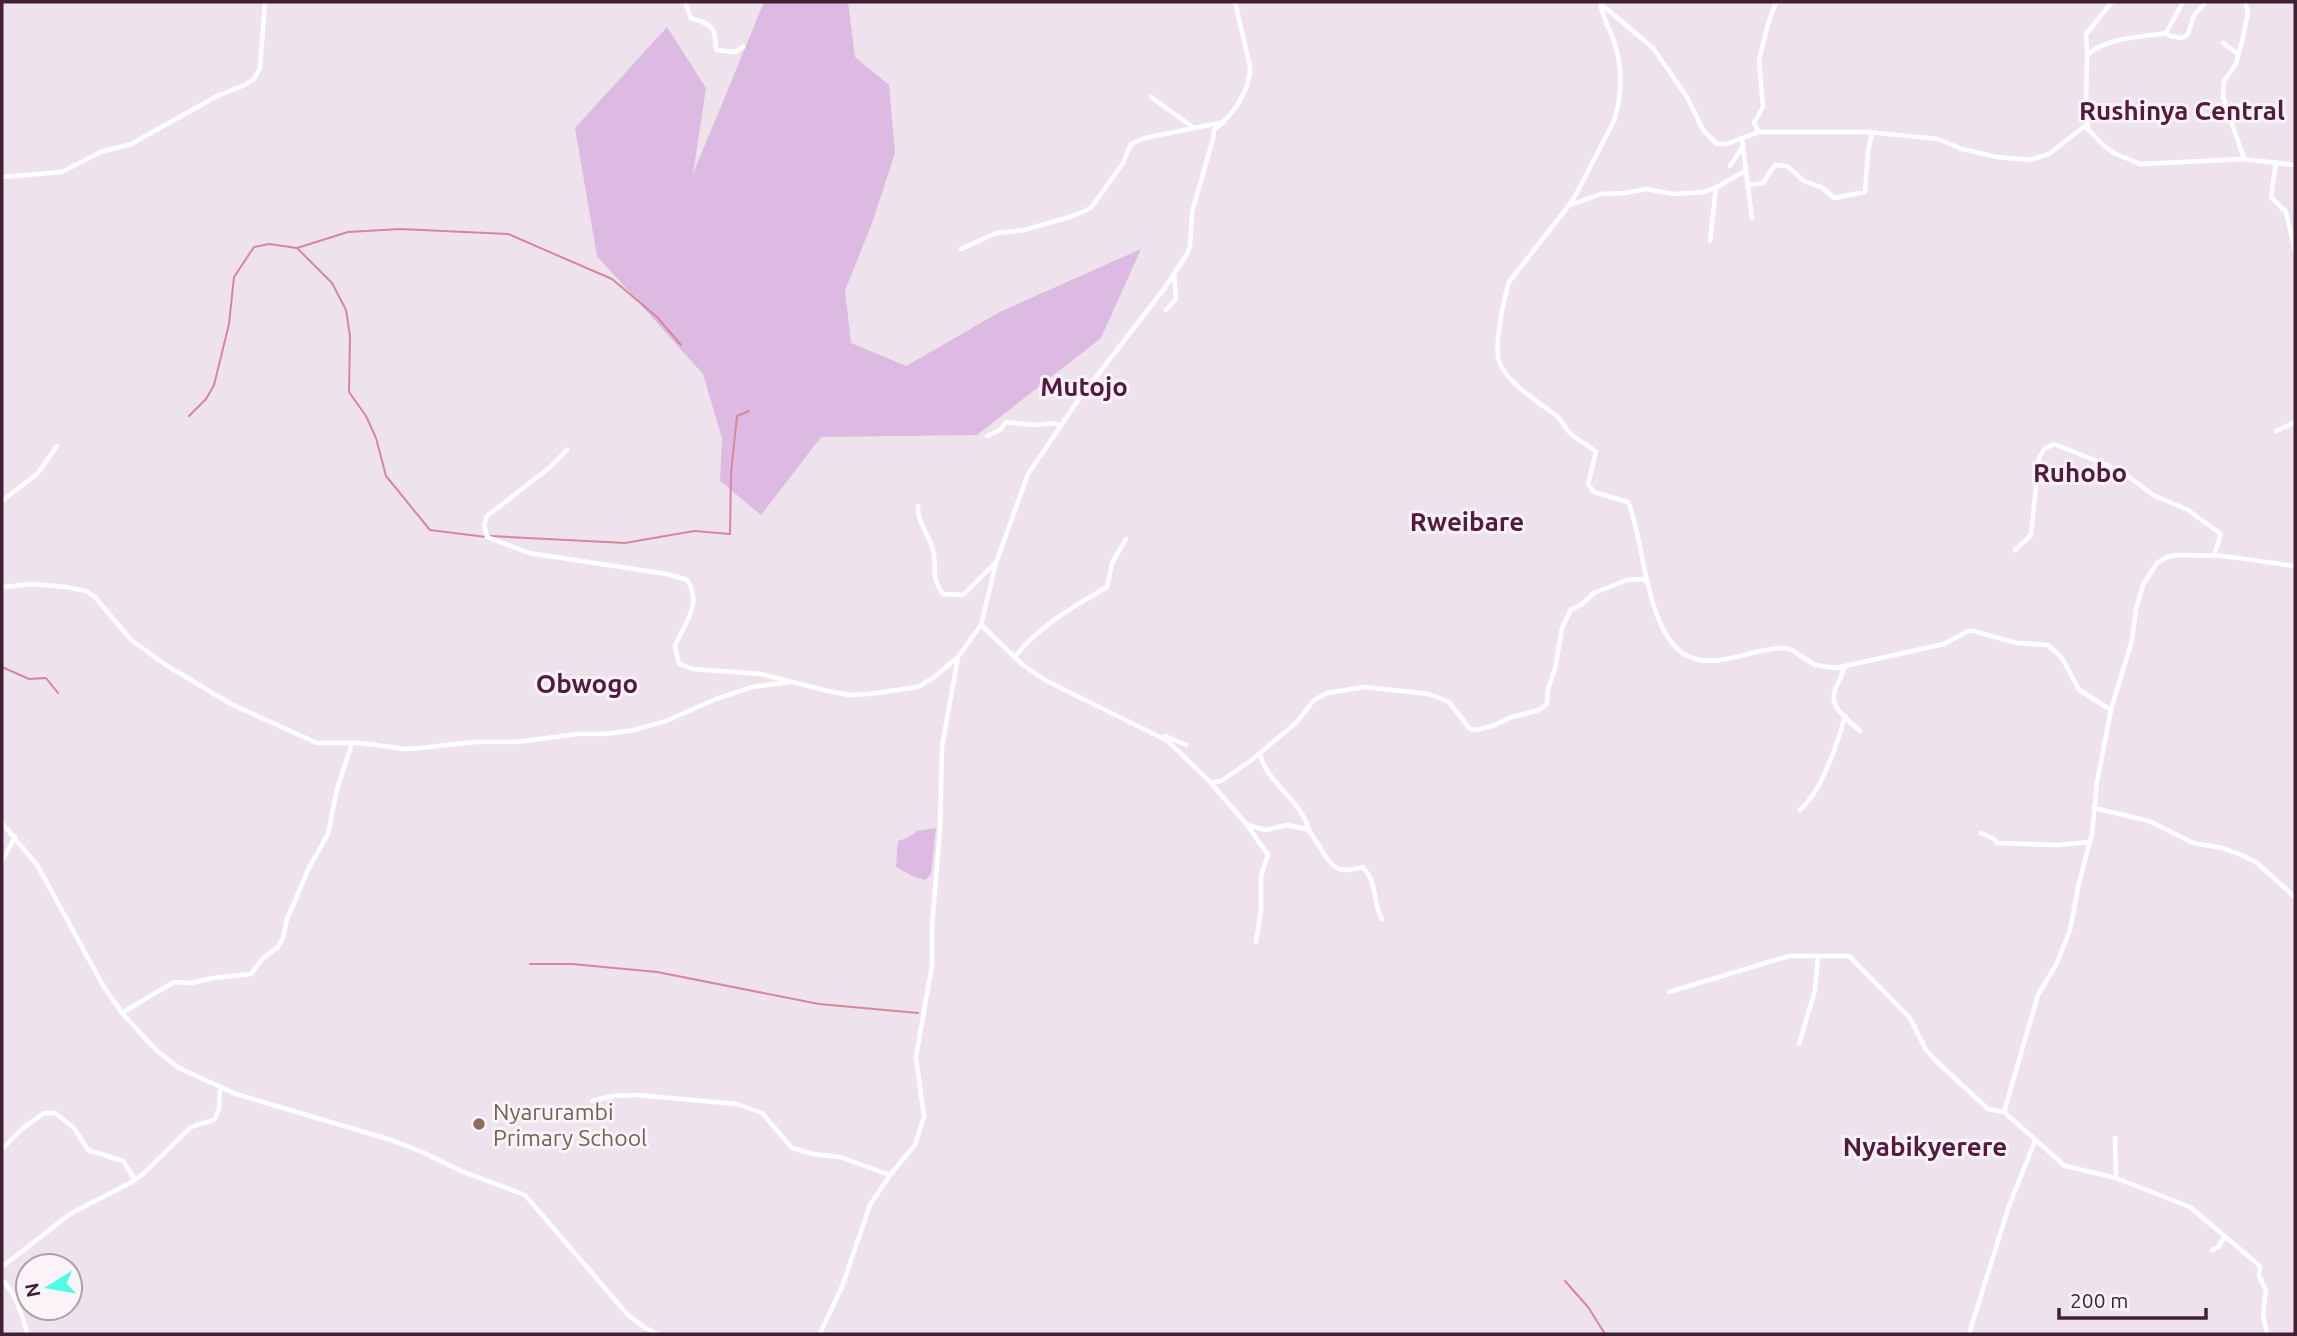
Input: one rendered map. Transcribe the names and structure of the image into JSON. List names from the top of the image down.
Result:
{
  "districts": [
    "Rushinya Central",
    "Mutojo",
    "Ruhobo",
    "Rweibare",
    "Obwogo",
    "Nyabikyerere"
  ],
  "places": ["Nyarurambi Primary School"],
  "scale_bar": "200 m",
  "north": "left"
}
